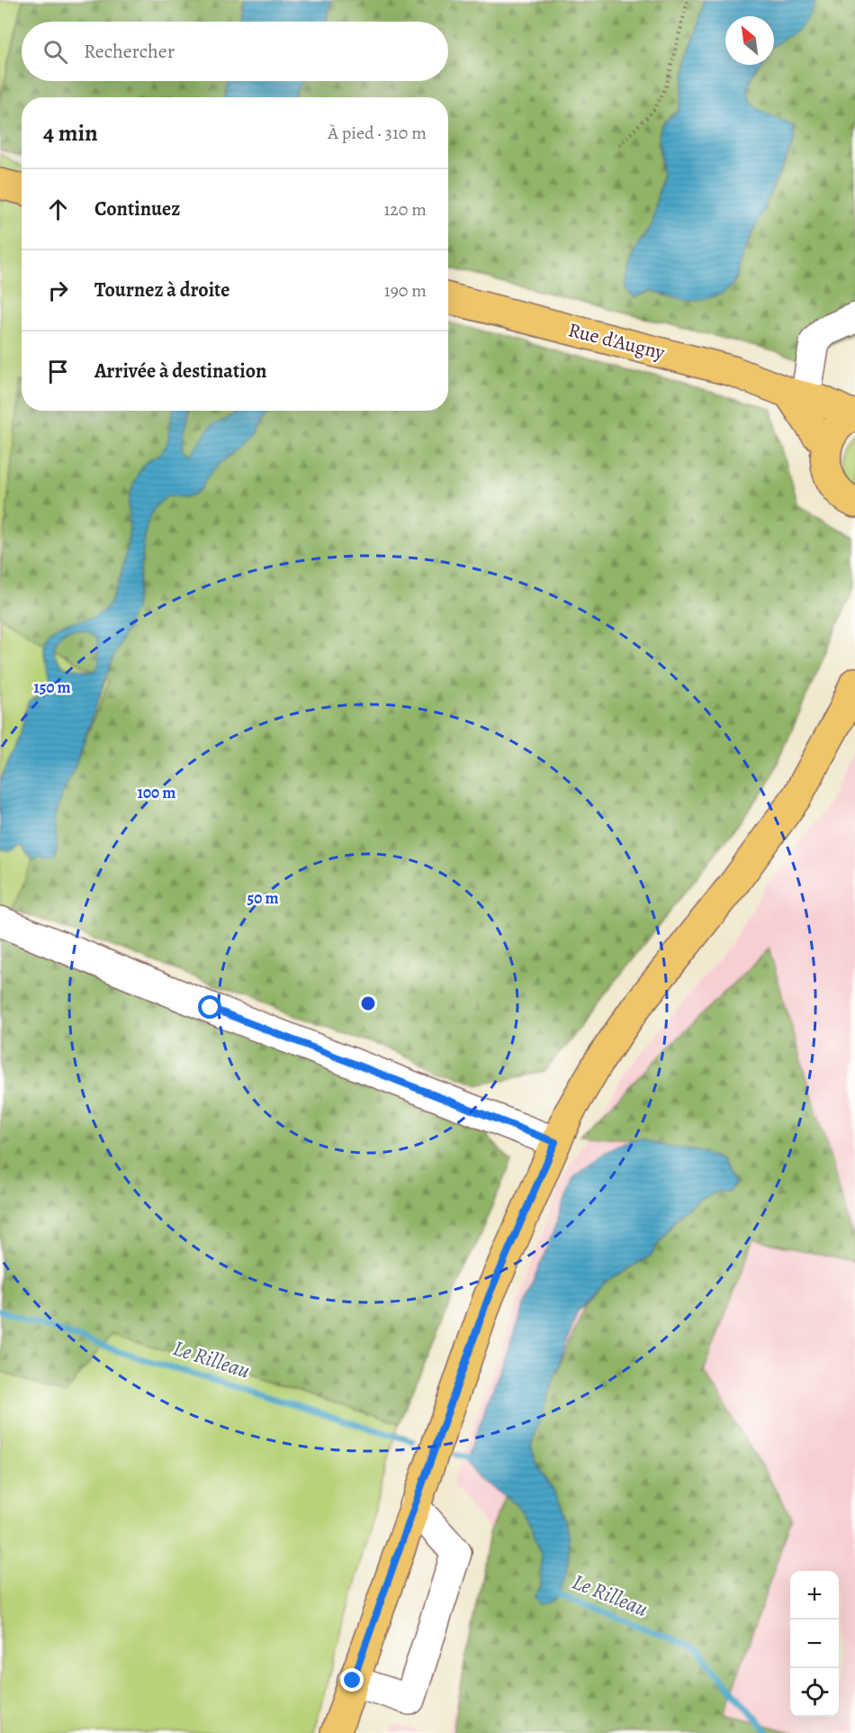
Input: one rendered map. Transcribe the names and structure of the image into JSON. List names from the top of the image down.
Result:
{
  "streets": {
    "main road": ["Rue d'Augny"]
  },
  "water": ["Le Rilleau"],
  "north": "top left",
  "page": {
    "search": "Rechercher",
    "heading": ["4 min", "À pied · 310 m"],
    "list": [
      ["Continuez", "120 m"],
      ["Tournez à droite", "190 m"],
      "Arrivée à destination"
    ],
    "map_buttons": ["+", "−"]
  },
  "rings": ["150 m", "100 m", "50 m"]
}
